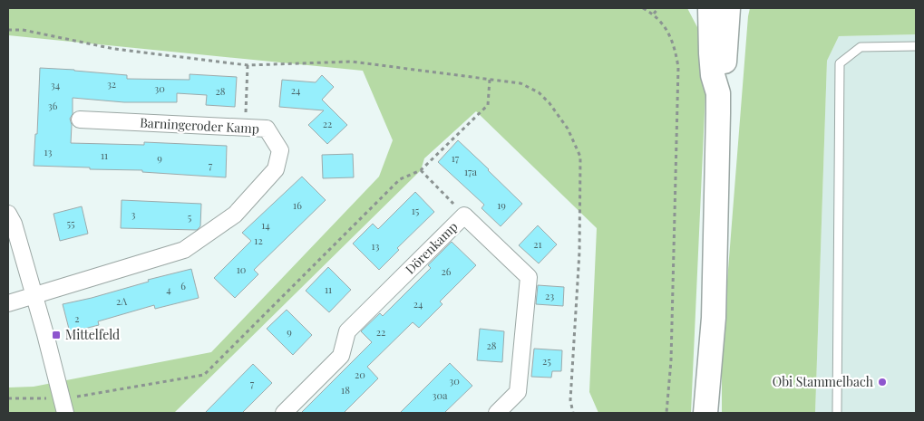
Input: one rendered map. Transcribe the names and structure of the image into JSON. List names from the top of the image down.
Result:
{
  "streets": {
    "street": ["Barningeroder Kamp", "Dörenkamp"]
  },
  "places": {
    "transit": ["Mittelfeld"],
    "other": ["Obi Stammelbach"]
  },
  "house_numbers": [
    "32",
    "34",
    "30",
    "24",
    "28",
    "36",
    "22",
    "13",
    "11",
    "9",
    "17",
    "7",
    "17a",
    "16",
    "19",
    "15",
    "3",
    "5",
    "55",
    "14",
    "12",
    "21",
    "13",
    "10",
    "26",
    "6",
    "4",
    "11",
    "23",
    "2A",
    "24",
    "2",
    "9",
    "22",
    "28",
    "25",
    "20",
    "30",
    "7",
    "18",
    "30a"
  ]
}
